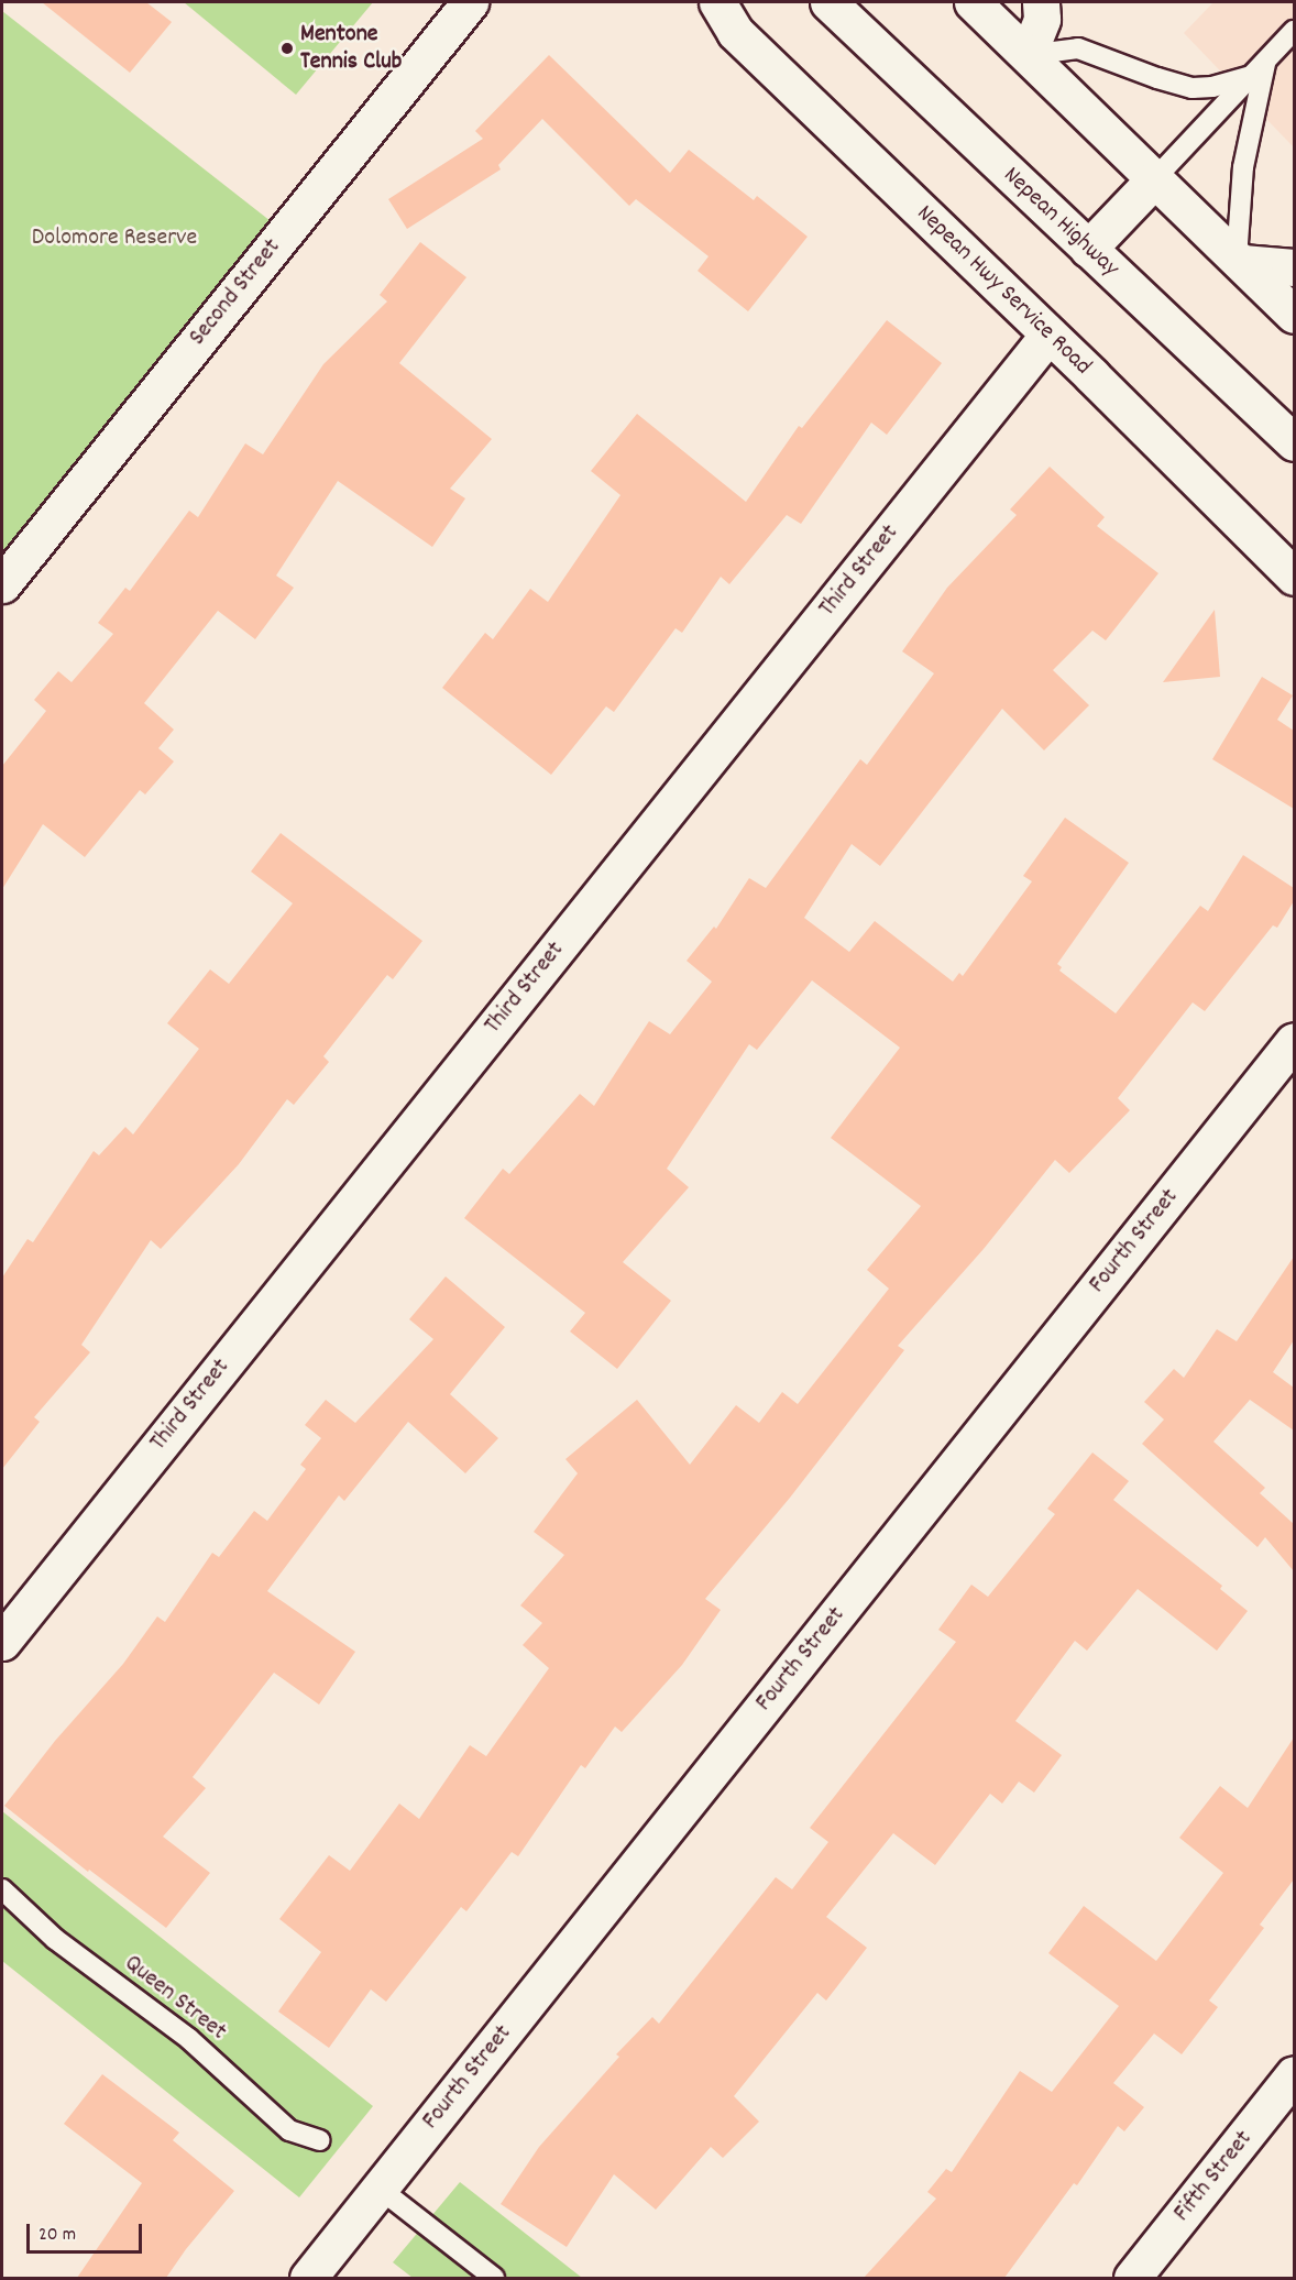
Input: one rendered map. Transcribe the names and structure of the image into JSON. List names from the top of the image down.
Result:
{
  "streets": {
    "main road": [
      "Nepean Highway",
      "Nepean Hwy Service Road",
      "Second Street",
      "Third Street",
      "Fourth Street",
      "Fifth Street"
    ],
    "lane": ["Queen Street"]
  },
  "crossings": [
    ["Nepean Hwy Service Road", "Third Street"]
  ],
  "parks": ["Dolomore Reserve"],
  "places": ["Mentone Tennis Club"],
  "scale_bar": "20 m"
}
